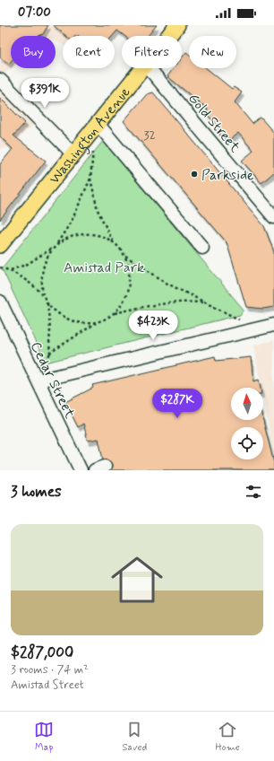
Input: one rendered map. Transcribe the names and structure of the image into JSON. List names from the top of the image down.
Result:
{
  "streets": {
    "main road": ["Washington Avenue"],
    "street": ["Gold Street", "Cedar Street"]
  },
  "parks": ["Amistad Park"],
  "places": ["Parkside"],
  "house_numbers": ["32"],
  "north": "top",
  "page": {
    "status": "07:00",
    "chip": [
      "Buy",
      "Rent",
      "Filters",
      "New"
    ],
    "price": ["$391K", "$423K", "$287K"],
    "heading": "3 homes",
    "list": [
      {
        "name": "$287,000",
        "note": "3 rooms · 74 m² · Amistad Street"
      }
    ],
    "tabs": ["Map", "Saved", "Home"]
  }
}
